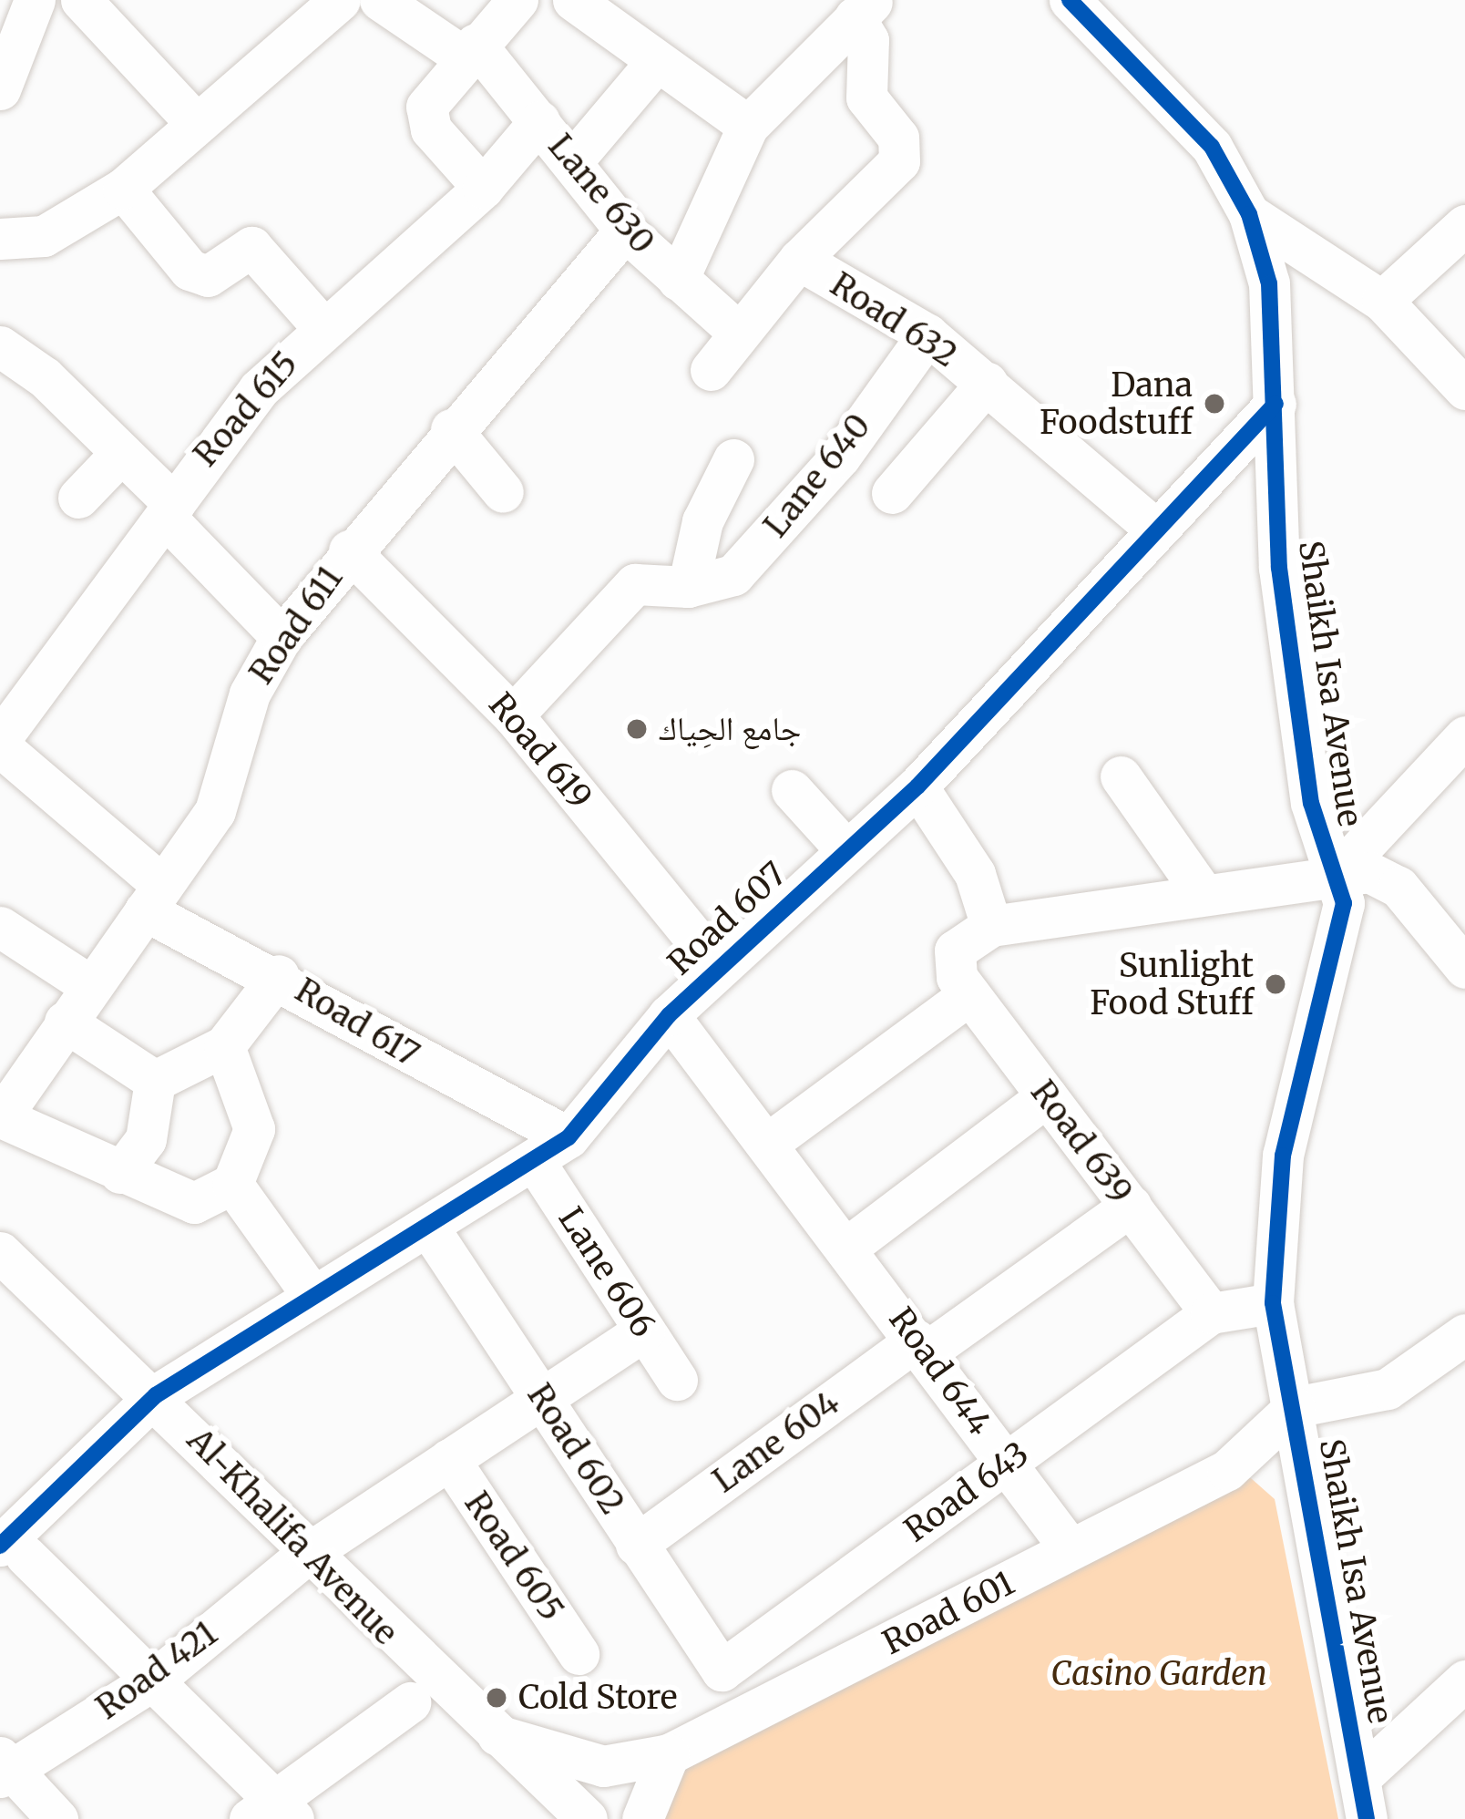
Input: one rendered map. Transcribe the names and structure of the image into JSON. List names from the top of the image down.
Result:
{
  "streets": {
    "street": [
      "Lane 630",
      "Road 632",
      "Road 615",
      "Lane 640",
      "Road 611",
      "Shaikh Isa Avenue",
      "Road 619",
      "Road 607",
      "Road 617",
      "Road 639",
      "Lane 606",
      "Road 644",
      "Lane 604",
      "Road 602",
      "Road 643",
      "Al-Khalifa Avenue",
      "Road 605",
      "Road 601",
      "Road 421"
    ]
  },
  "crossings": [
    ["Lane 630", "Road 615"],
    ["Lane 630", "Road 611"],
    ["Road 632", "Lane 640"],
    ["Road 632", "Road 607"],
    ["Road 615", "Road 617"],
    ["Lane 640", "Road 619"],
    ["Road 611", "Road 619"],
    ["Road 611", "Road 617"],
    ["Shaikh Isa Avenue", "Road 607"],
    ["Shaikh Isa Avenue", "Road 601"],
    ["Road 619", "Road 607"],
    ["Road 607", "Road 617"],
    ["Road 607", "Lane 606"],
    ["Road 607", "Road 644"],
    ["Road 607", "Road 602"],
    ["Road 607", "Al-Khalifa Avenue"],
    ["Road 639", "Lane 604"],
    ["Road 639", "Road 643"],
    ["Lane 606", "Road 605"],
    ["Road 644", "Lane 604"],
    ["Road 644", "Road 643"],
    ["Road 644", "Road 601"],
    ["Lane 604", "Road 602"],
    ["Road 602", "Road 643"],
    ["Road 602", "Road 605"],
    ["Al-Khalifa Avenue", "Road 605"],
    ["Al-Khalifa Avenue", "Road 601"],
    ["Al-Khalifa Avenue", "Road 421"],
    ["Road 605", "Road 421"]
  ],
  "parks": ["Casino Garden"],
  "places": [
    "Dana Foodstuff",
    "جامع الحِياك",
    "Sunlight Food Stuff",
    "Cold Store"
  ]
}
